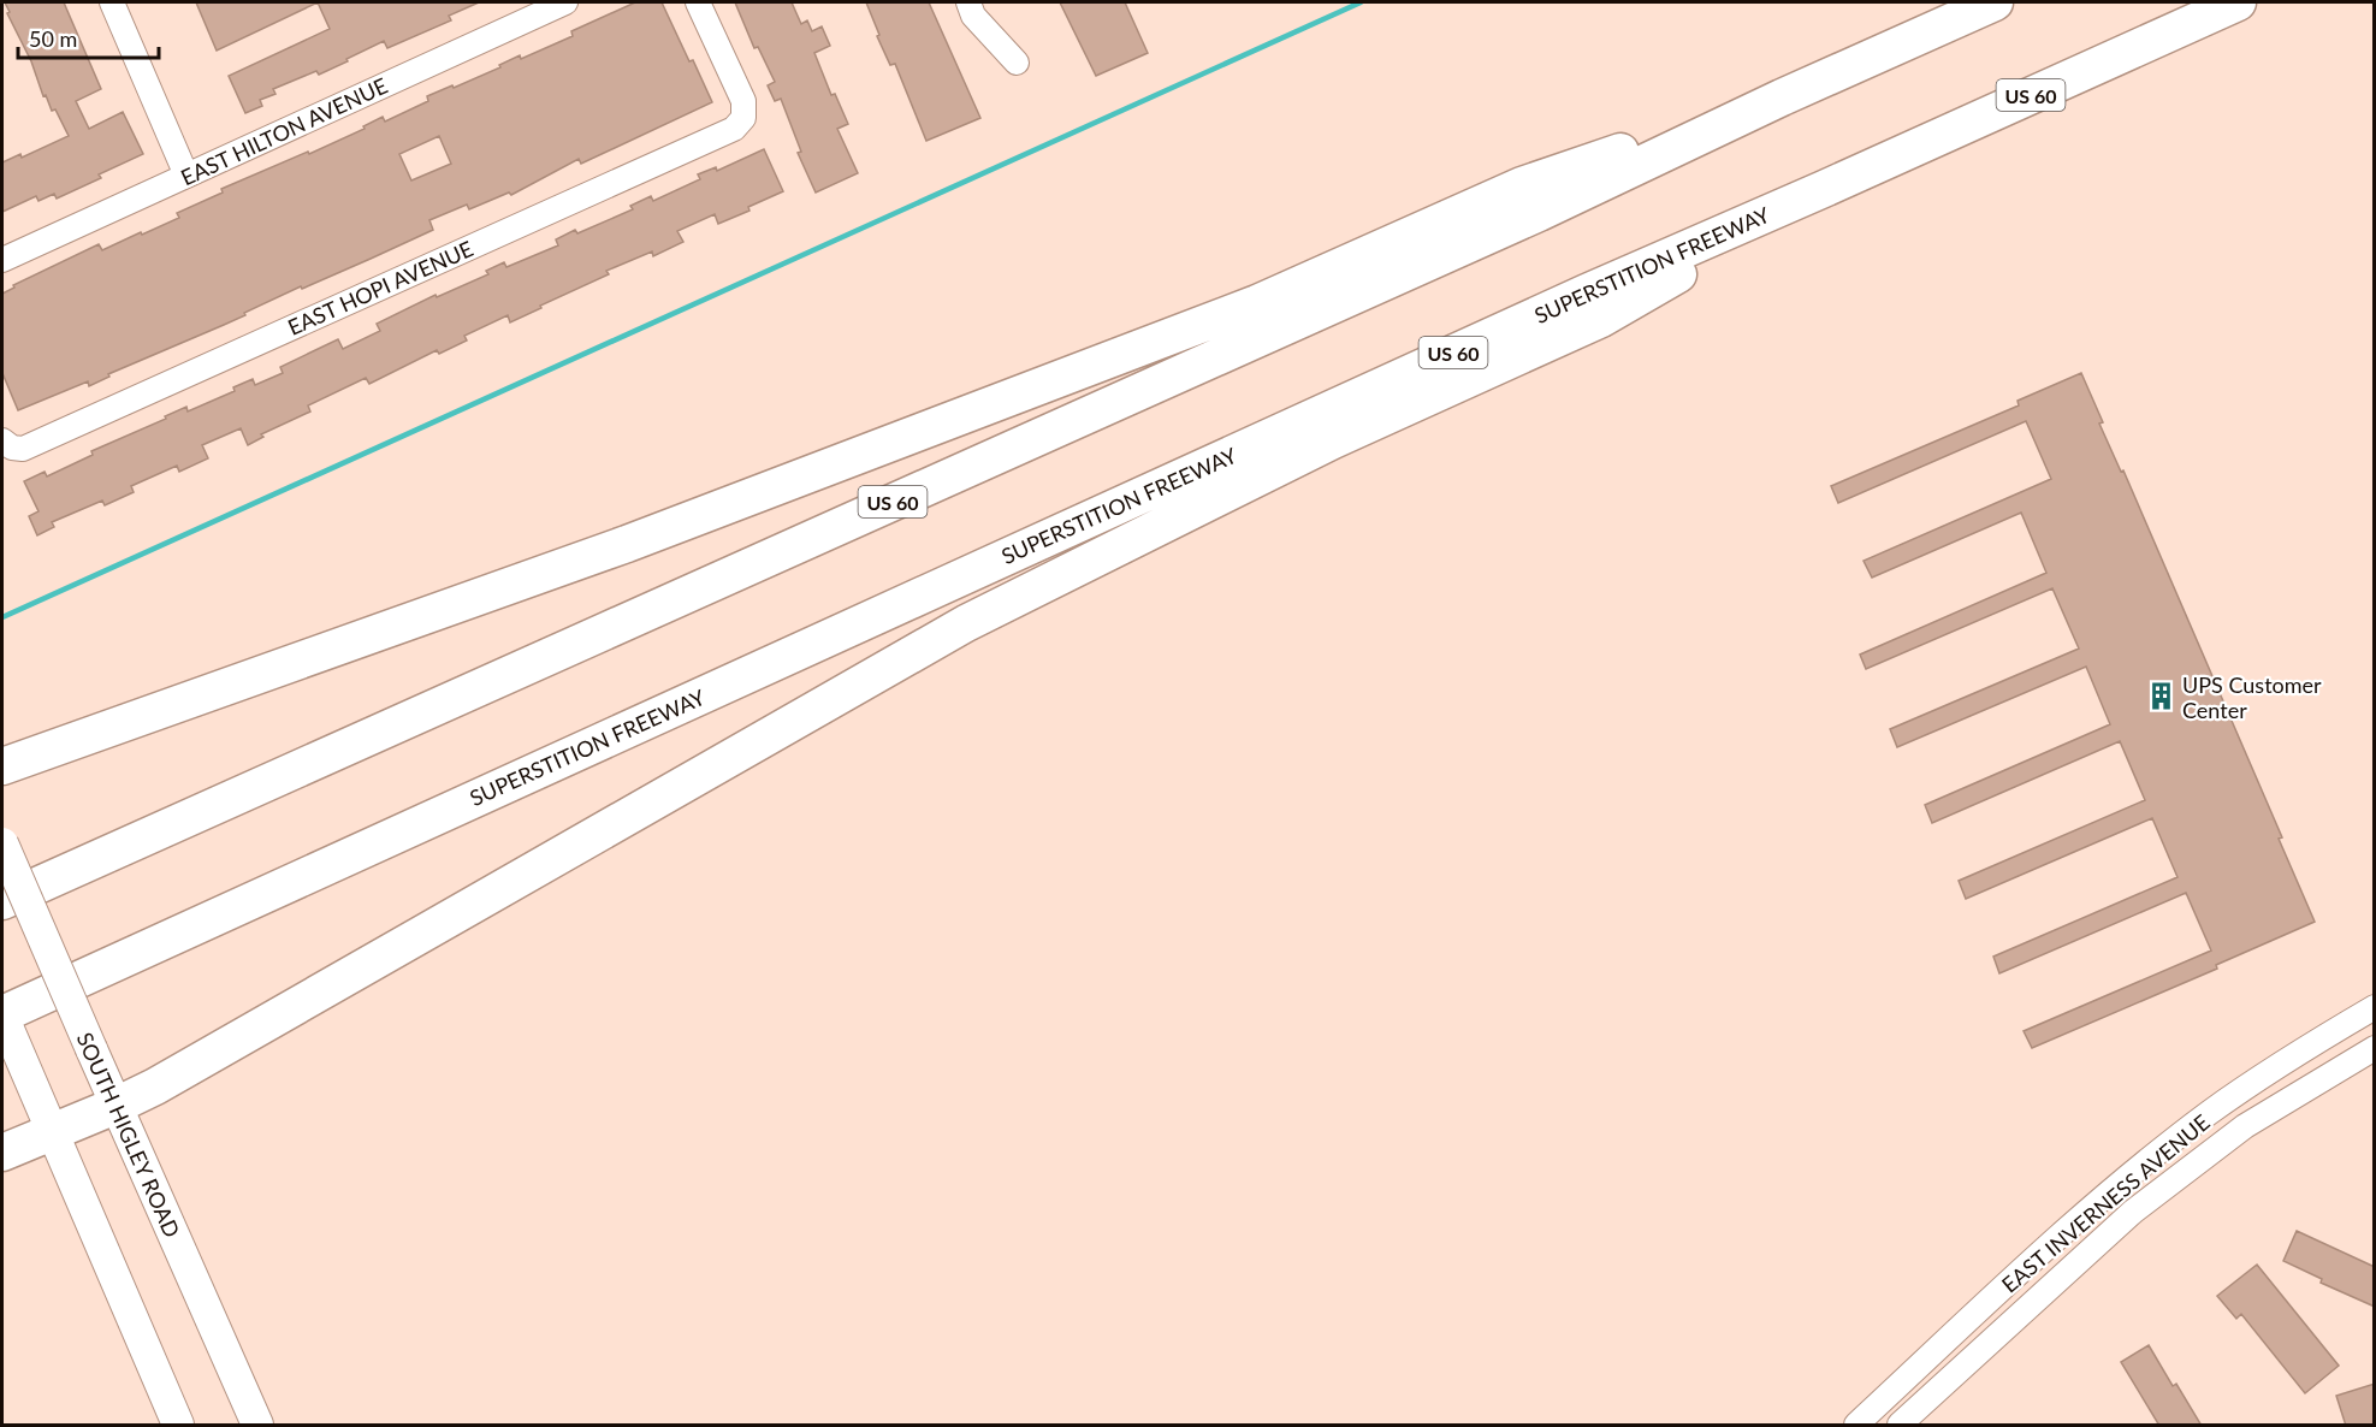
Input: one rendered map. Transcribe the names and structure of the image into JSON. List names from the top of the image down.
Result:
{
  "streets": {
    "highway": ["US 60", "SUPERSTITION FREEWAY"],
    "main road": ["SOUTH HIGLEY ROAD"],
    "street": ["EAST HILTON AVENUE", "EAST HOPI AVENUE", "EAST INVERNESS AVENUE"]
  },
  "places": {
    "building": ["UPS Customer Center"]
  },
  "scale_bar": "50 m"
}
